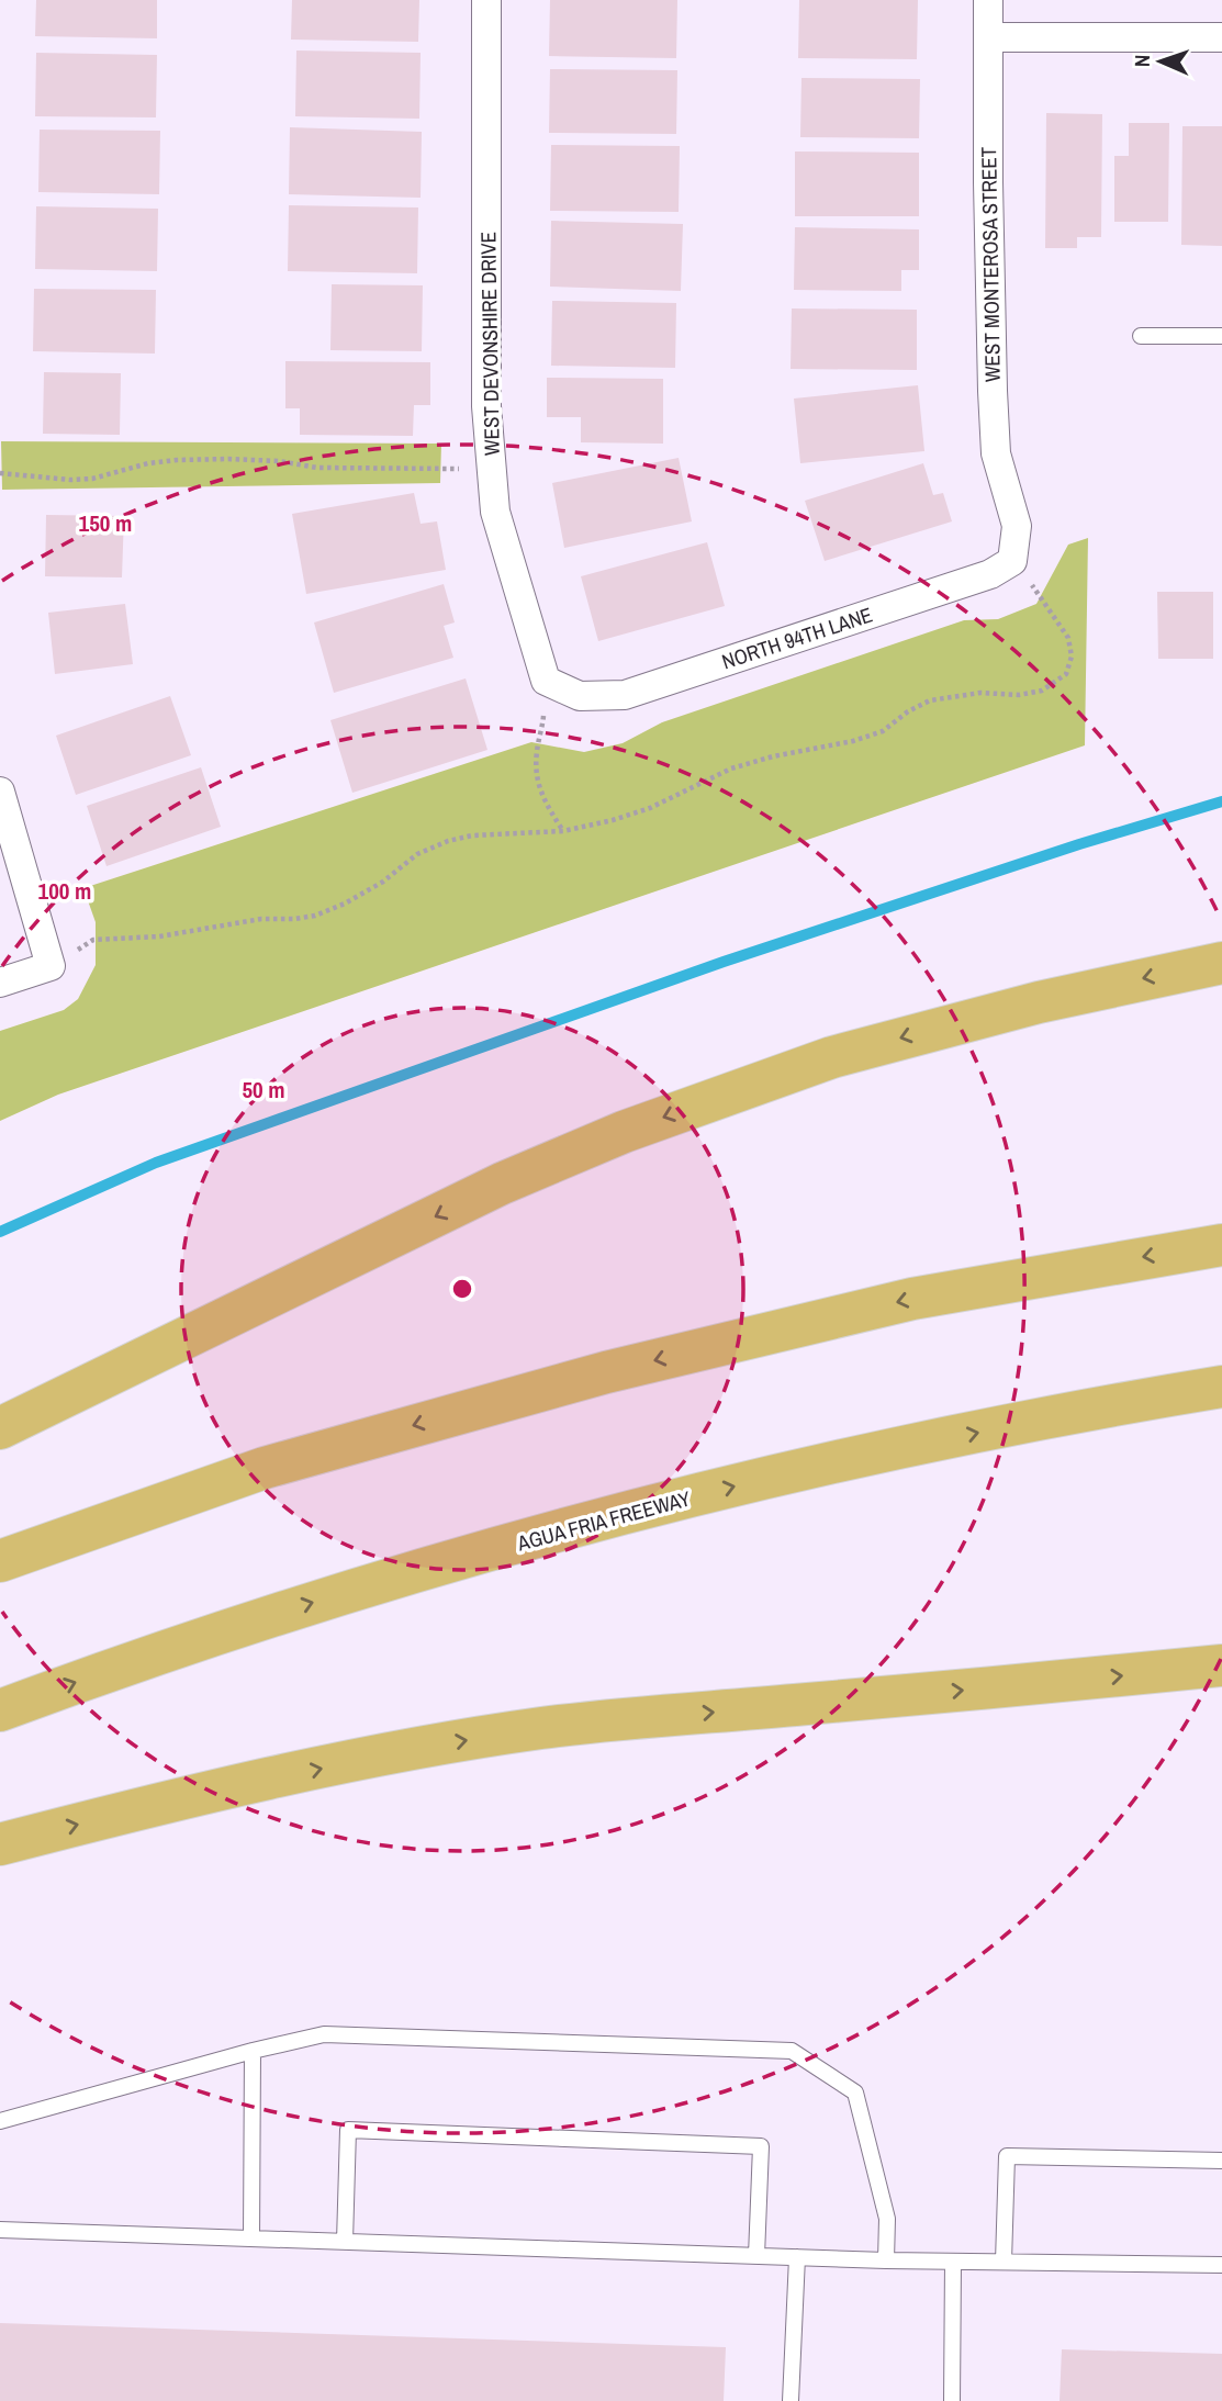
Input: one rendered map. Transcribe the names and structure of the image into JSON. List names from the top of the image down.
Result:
{
  "streets": {
    "highway": ["AGUA FRIA FREEWAY"],
    "street": ["WEST MONTEROSA STREET", "WEST DEVONSHIRE DRIVE", "NORTH 94TH LANE"]
  },
  "crossings": [
    ["WEST MONTEROSA STREET", "NORTH 94TH LANE"],
    ["WEST DEVONSHIRE DRIVE", "NORTH 94TH LANE"]
  ],
  "north": "left",
  "rings": ["150 m", "100 m", "50 m"]
}
